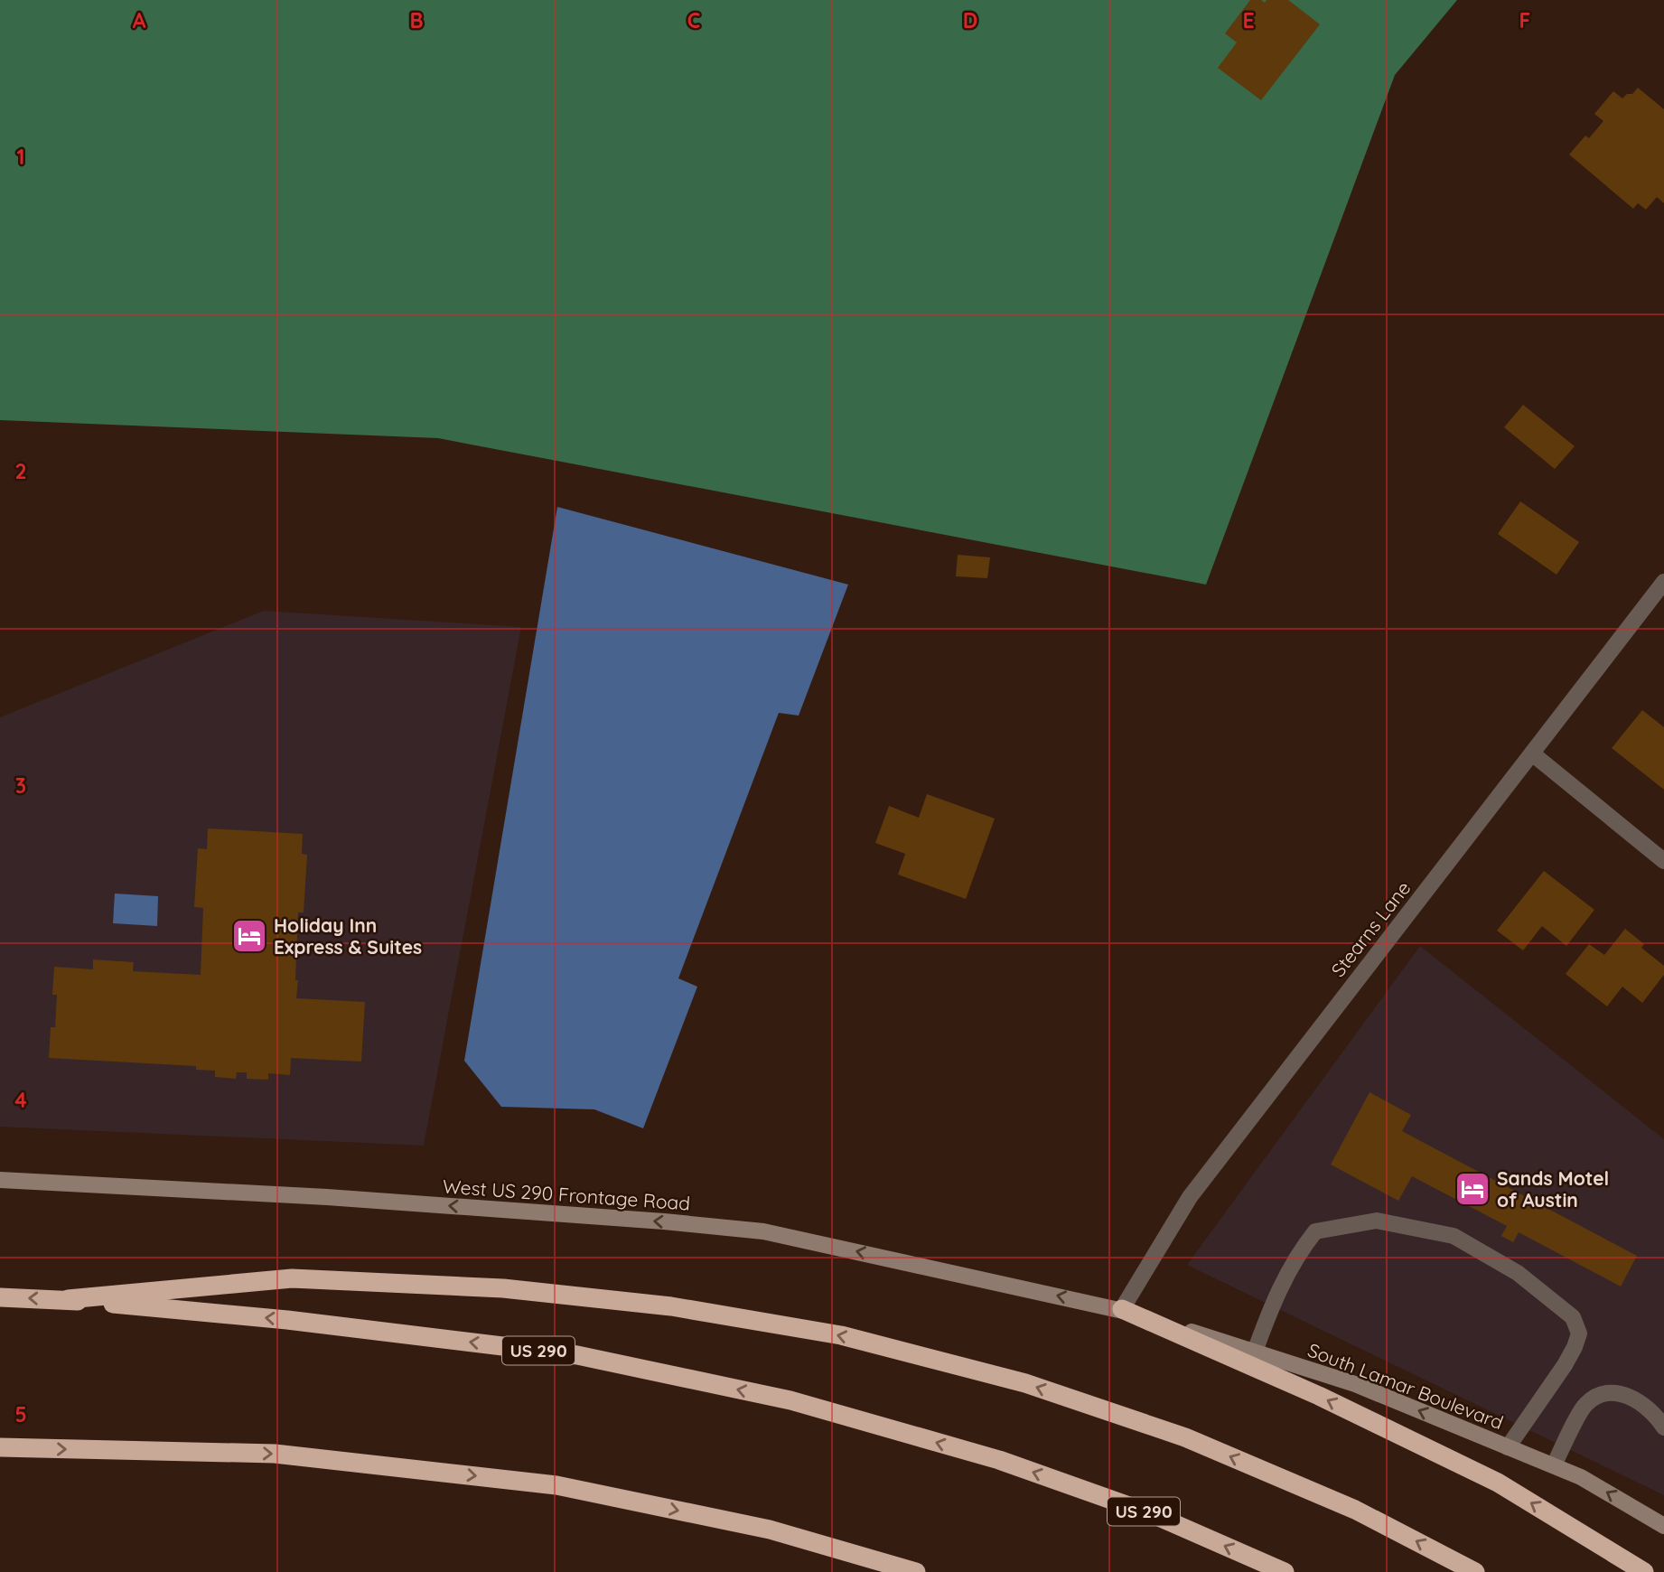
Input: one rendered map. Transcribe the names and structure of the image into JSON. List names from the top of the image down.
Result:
{
  "streets": {
    "highway": ["US 290"],
    "main road": ["West US 290 Frontage Road", "South Lamar Boulevard"],
    "street": ["Stearns Lane"]
  },
  "crossings": [
    ["Stearns Lane", "West US 290 Frontage Road"],
    ["Stearns Lane", "South Lamar Boulevard"],
    ["West US 290 Frontage Road", "South Lamar Boulevard"]
  ],
  "one_way": ["West US 290 Frontage Road", "South Lamar Boulevard"],
  "places": {
    "hotel": ["Holiday Inn Express & Suites", "Sands Motel of Austin"]
  },
  "grid": {
    "columns": [
      "A",
      "B",
      "C",
      "D",
      "E",
      "F"
    ],
    "rows": [
      "1",
      "2",
      "3",
      "4",
      "5"
    ]
  }
}
